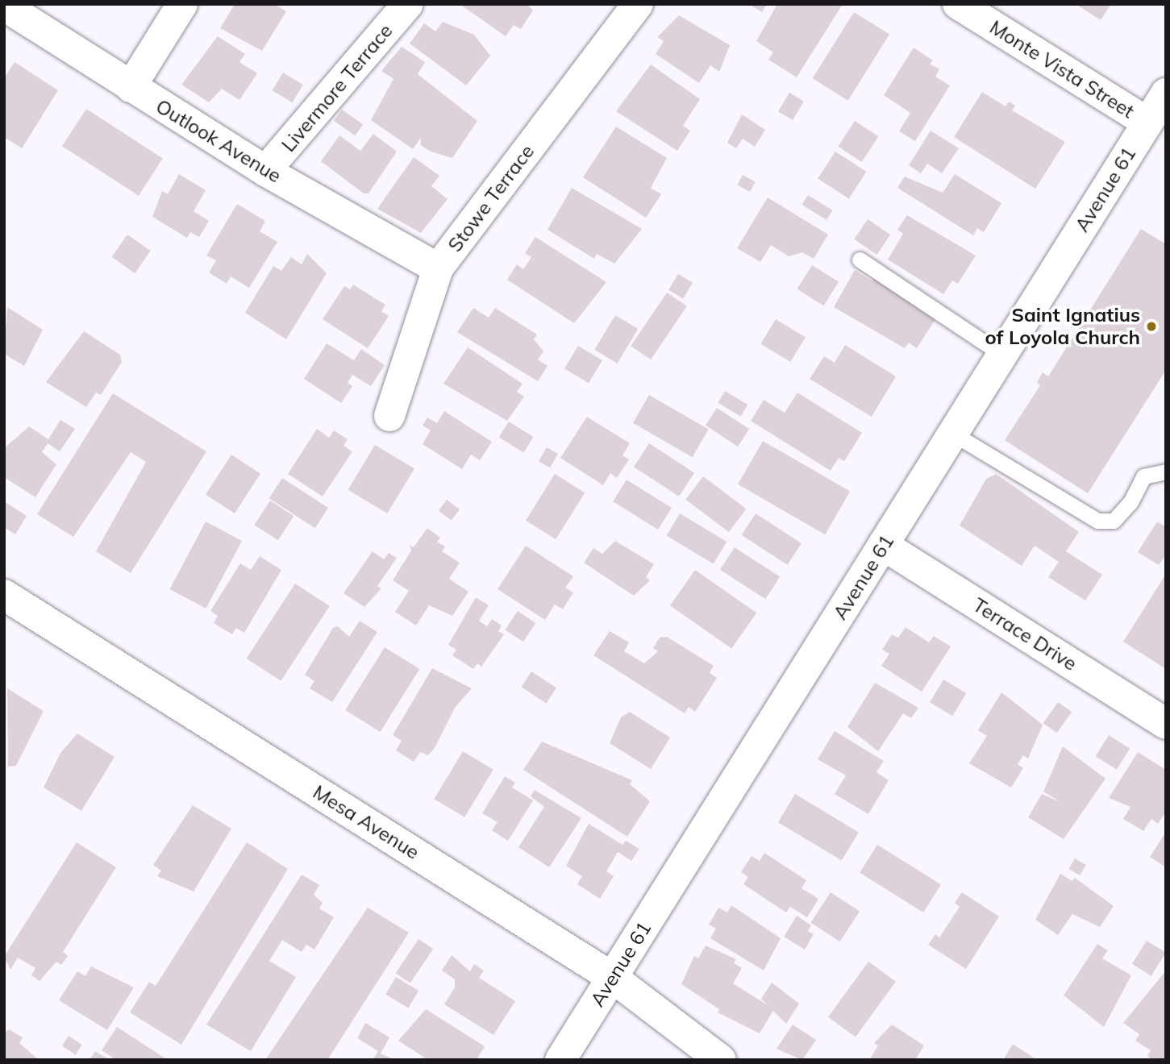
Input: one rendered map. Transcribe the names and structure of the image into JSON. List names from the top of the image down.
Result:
{
  "streets": {
    "street": [
      "Monte Vista Street",
      "Livermore Terrace",
      "Outlook Avenue",
      "Avenue 61",
      "Stowe Terrace",
      "Terrace Drive",
      "Mesa Avenue"
    ]
  },
  "crossings": [
    ["Monte Vista Street", "Avenue 61"],
    ["Livermore Terrace", "Outlook Avenue"],
    ["Outlook Avenue", "Stowe Terrace"],
    ["Avenue 61", "Terrace Drive"],
    ["Avenue 61", "Mesa Avenue"]
  ],
  "places": ["Saint Ignatius of Loyola Church"]
}
